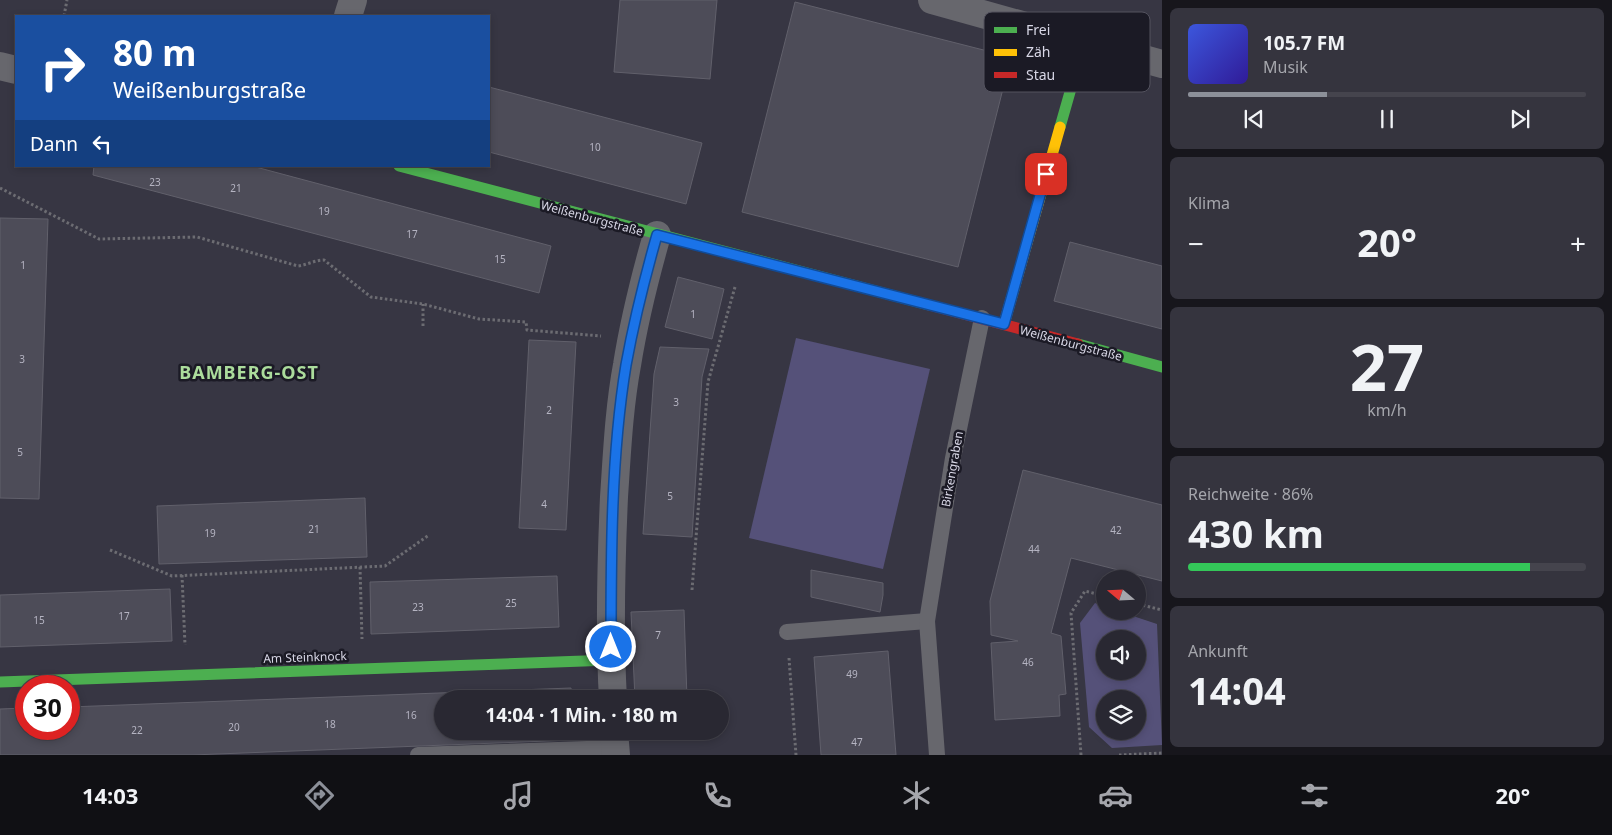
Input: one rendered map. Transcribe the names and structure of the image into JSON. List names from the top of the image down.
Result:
{
  "streets": {
    "street": ["Weißenburgstraße", "Am Steinknock"],
    "lane": ["Birkengraben"]
  },
  "crossings": [
    ["Weißenburgstraße", "Birkengraben"]
  ],
  "districts": ["BAMBERG-OST"],
  "house_numbers": [
    "10",
    "23",
    "21",
    "19",
    "17",
    "15",
    "1",
    "1",
    "3",
    "3",
    "2",
    "5",
    "5",
    "4",
    "21",
    "42",
    "19",
    "44",
    "25",
    "23",
    "17",
    "15",
    "7",
    "46",
    "49",
    "16",
    "18",
    "20",
    "22",
    "47"
  ],
  "legend": ["Frei", "Zäh", "Stau"],
  "north": "left",
  "page": {
    "turn": ["80 m", "Weißenburgstraße"],
    "song": ["105.7 FM", "Musik"],
    "then": "Dann",
    "tile": [
      "Klima",
      ["27", "km/h"],
      ["Reichweite · 86%", "430 km"],
      ["Ankunft", "14:04"]
    ],
    "heat": ["−", "20°", "+"],
    "limit": "30",
    "trip": "14:04 · 1 Min. · 180 m",
    "tabs": ["14:03", "20°"]
  }
}
